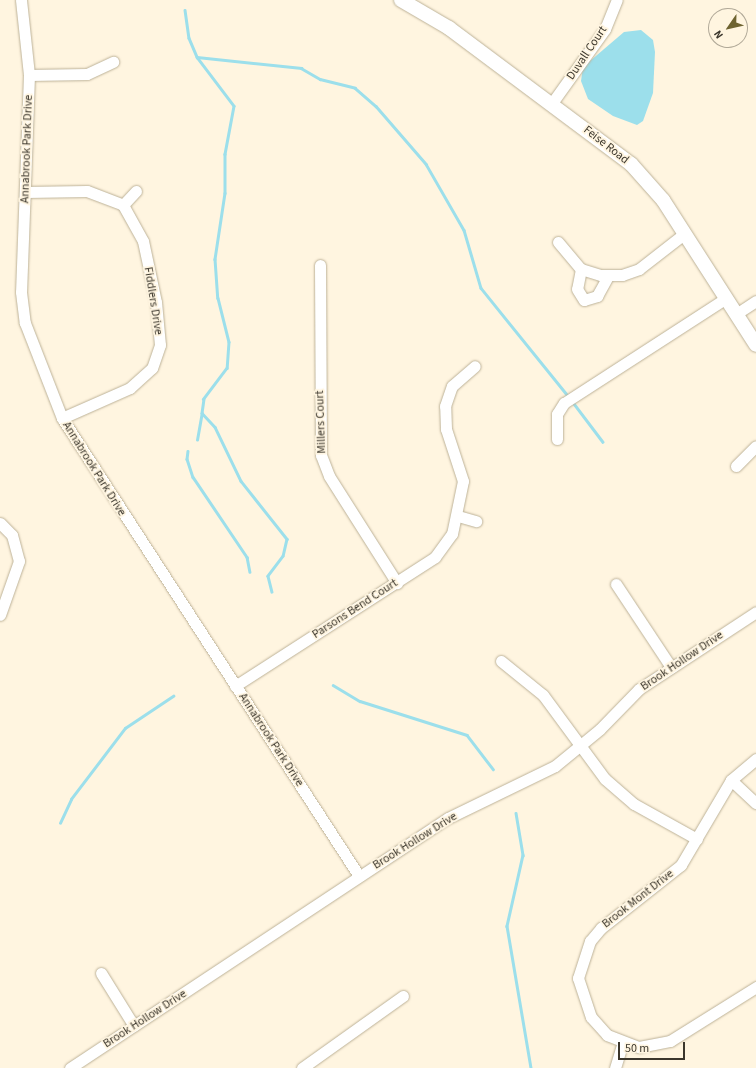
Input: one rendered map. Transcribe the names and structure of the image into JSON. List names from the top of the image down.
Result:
{
  "streets": {
    "main road": ["Feise Road"],
    "street": [
      "Duvall Court",
      "Annabrook Park Drive",
      "Fiddlers Drive",
      "Millers Court",
      "Parsons Bend Court",
      "Brook Hollow Drive",
      "Brook Mont Drive"
    ]
  },
  "crossings": [
    ["Duvall Court", "Feise Road"],
    ["Annabrook Park Drive", "Fiddlers Drive"],
    ["Annabrook Park Drive", "Parsons Bend Court"],
    ["Annabrook Park Drive", "Brook Hollow Drive"],
    ["Millers Court", "Parsons Bend Court"]
  ],
  "scale_bar": "50 m",
  "north": "bottom left"
}
